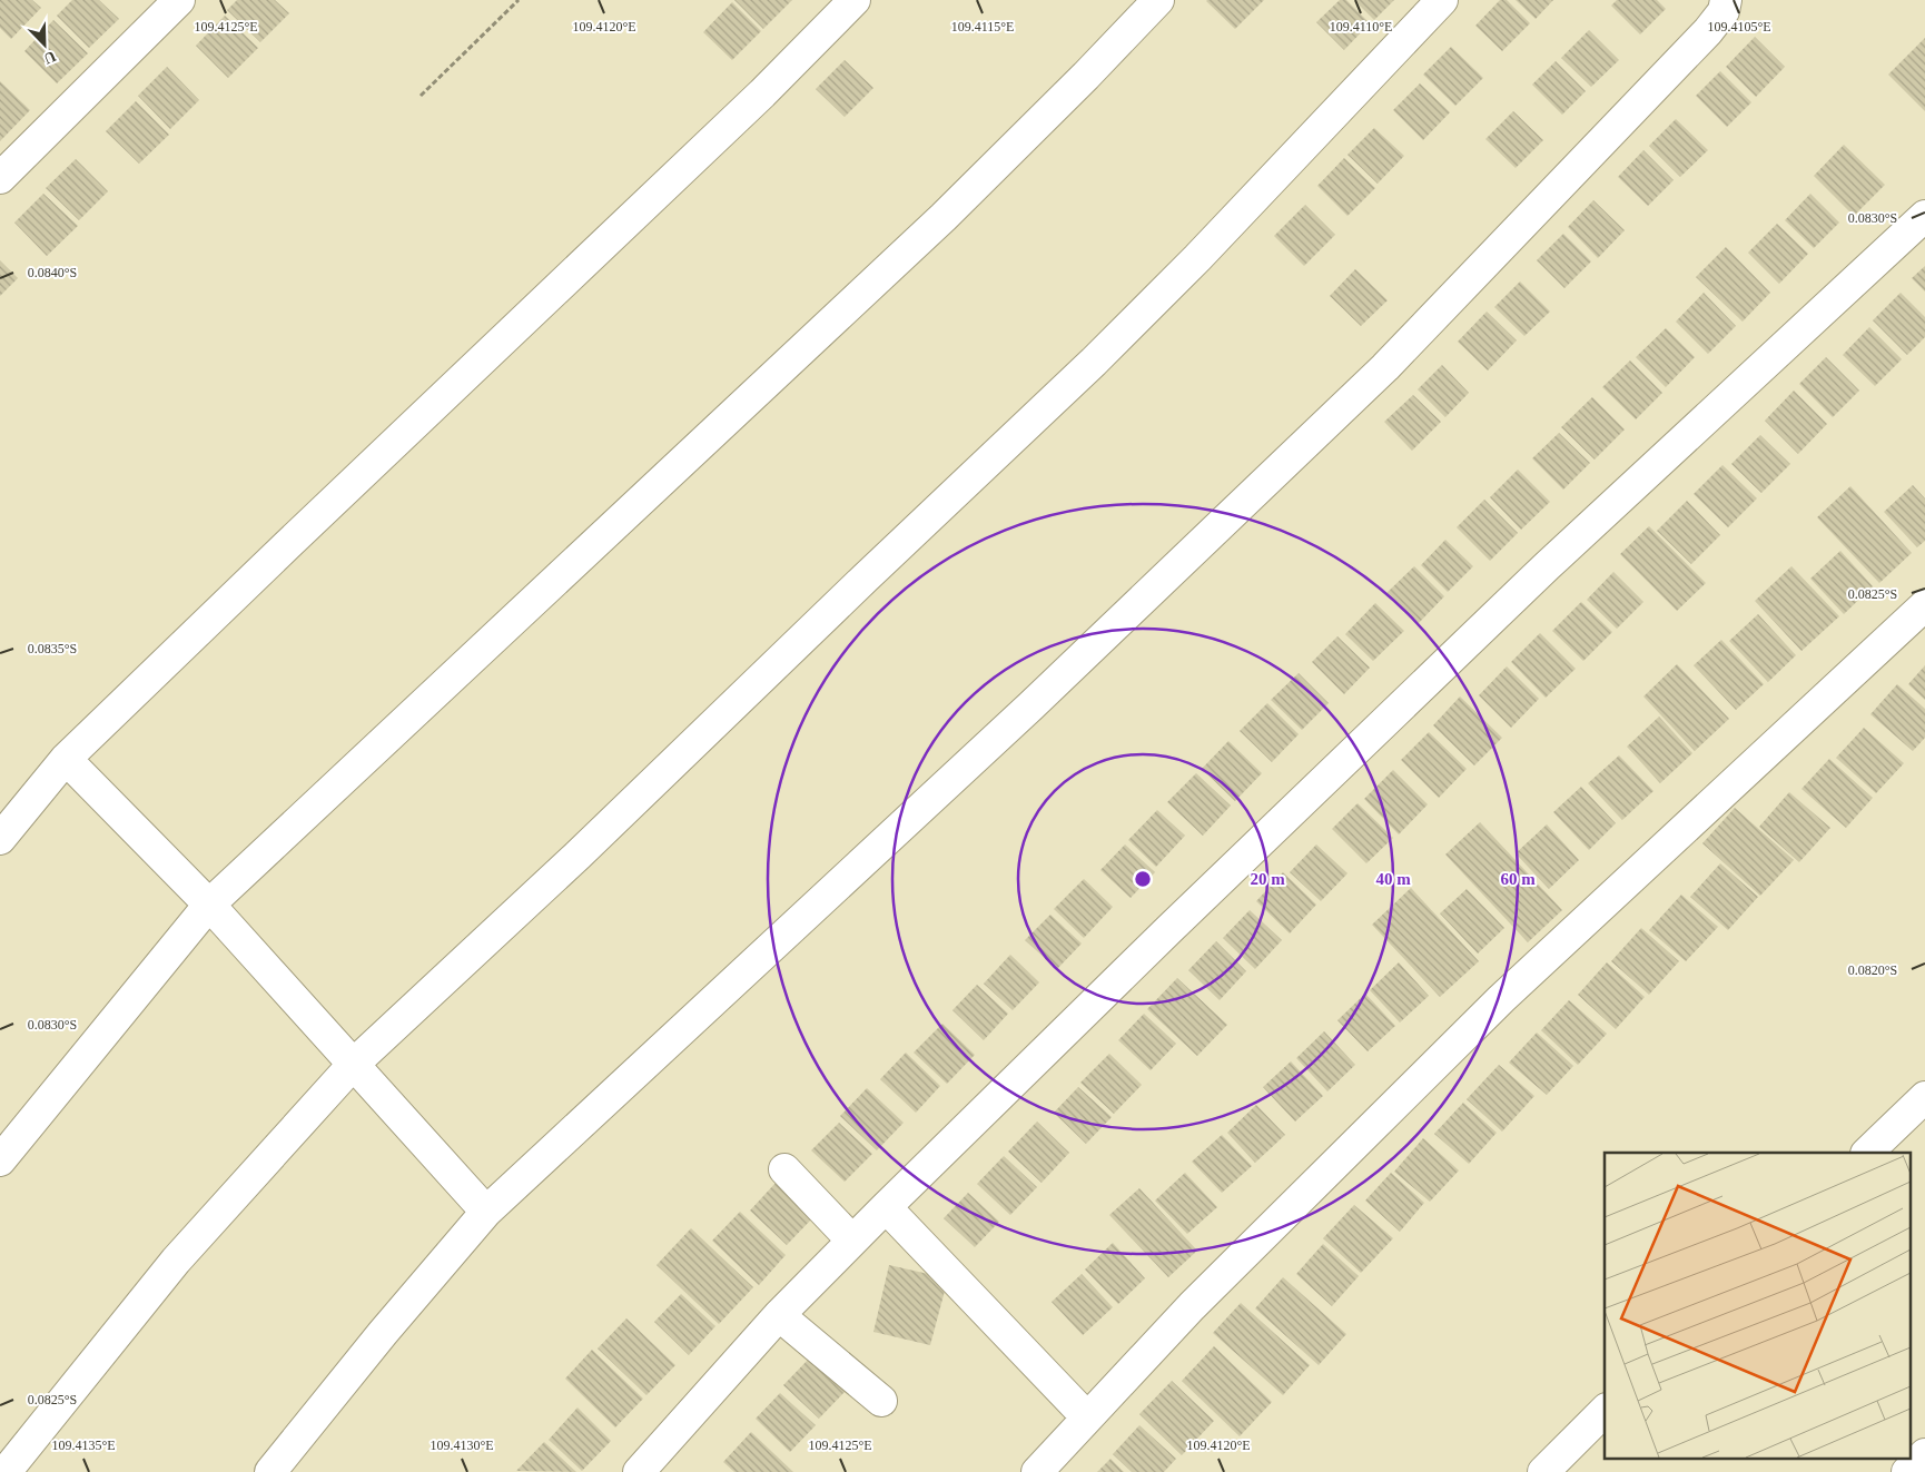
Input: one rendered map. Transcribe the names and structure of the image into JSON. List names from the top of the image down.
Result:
{
  "north": "bottom right",
  "coordinates": [
    "109.4125°E",
    "109.4120°E",
    "109.4115°E",
    "109.4110°E",
    "109.4105°E",
    "0.0830°S",
    "0.0840°S",
    "0.0825°S",
    "0.0835°S",
    "0.0820°S",
    "109.4135°E",
    "109.4130°E"
  ],
  "rings": ["20 m", "40 m", "60 m"]
}
